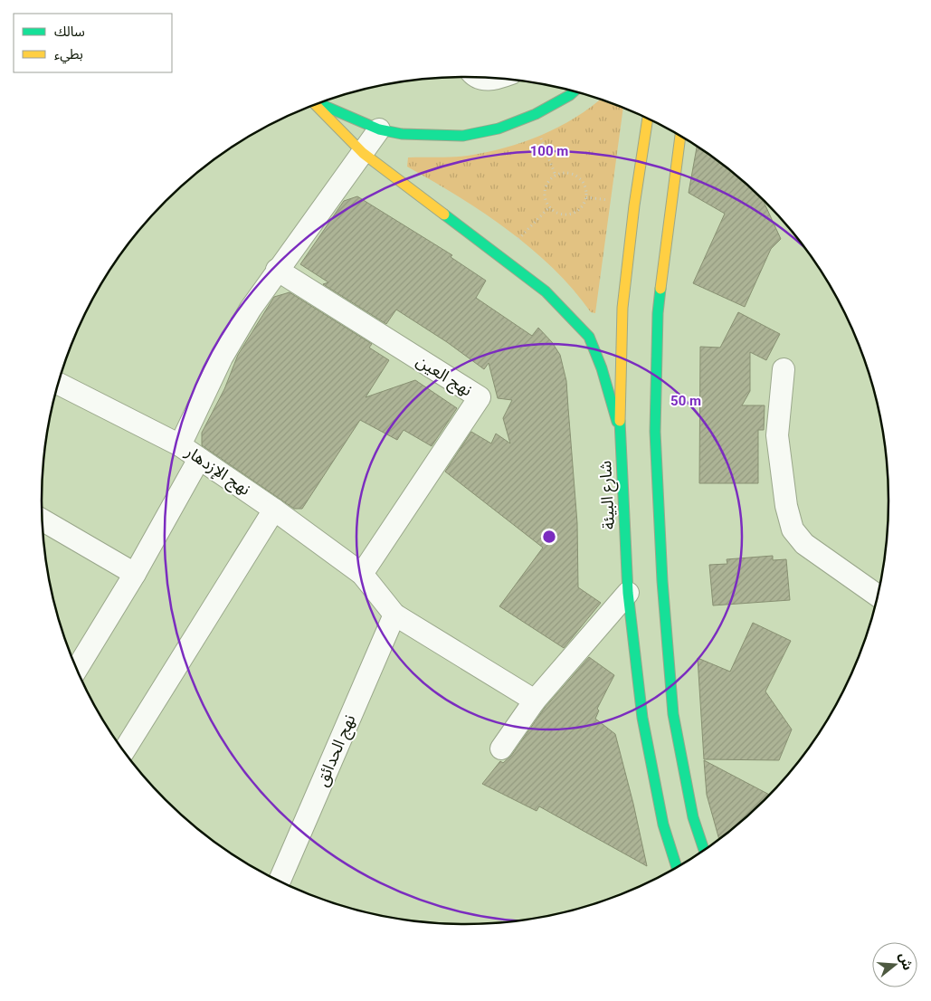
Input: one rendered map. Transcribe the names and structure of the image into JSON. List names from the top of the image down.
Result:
{
  "streets": {
    "main road": ["شارع البيئة"],
    "street": ["نهج العين", "نهج الإزدهار", "نهج الحدائق"]
  },
  "crossings": [
    ["نهج العين", "نهج الإزدهار"],
    ["نهج الإزدهار", "نهج الحدائق"]
  ],
  "legend": ["سالك", "بطيء"],
  "north": "right",
  "rings": ["100 m", "50 m"]
}
